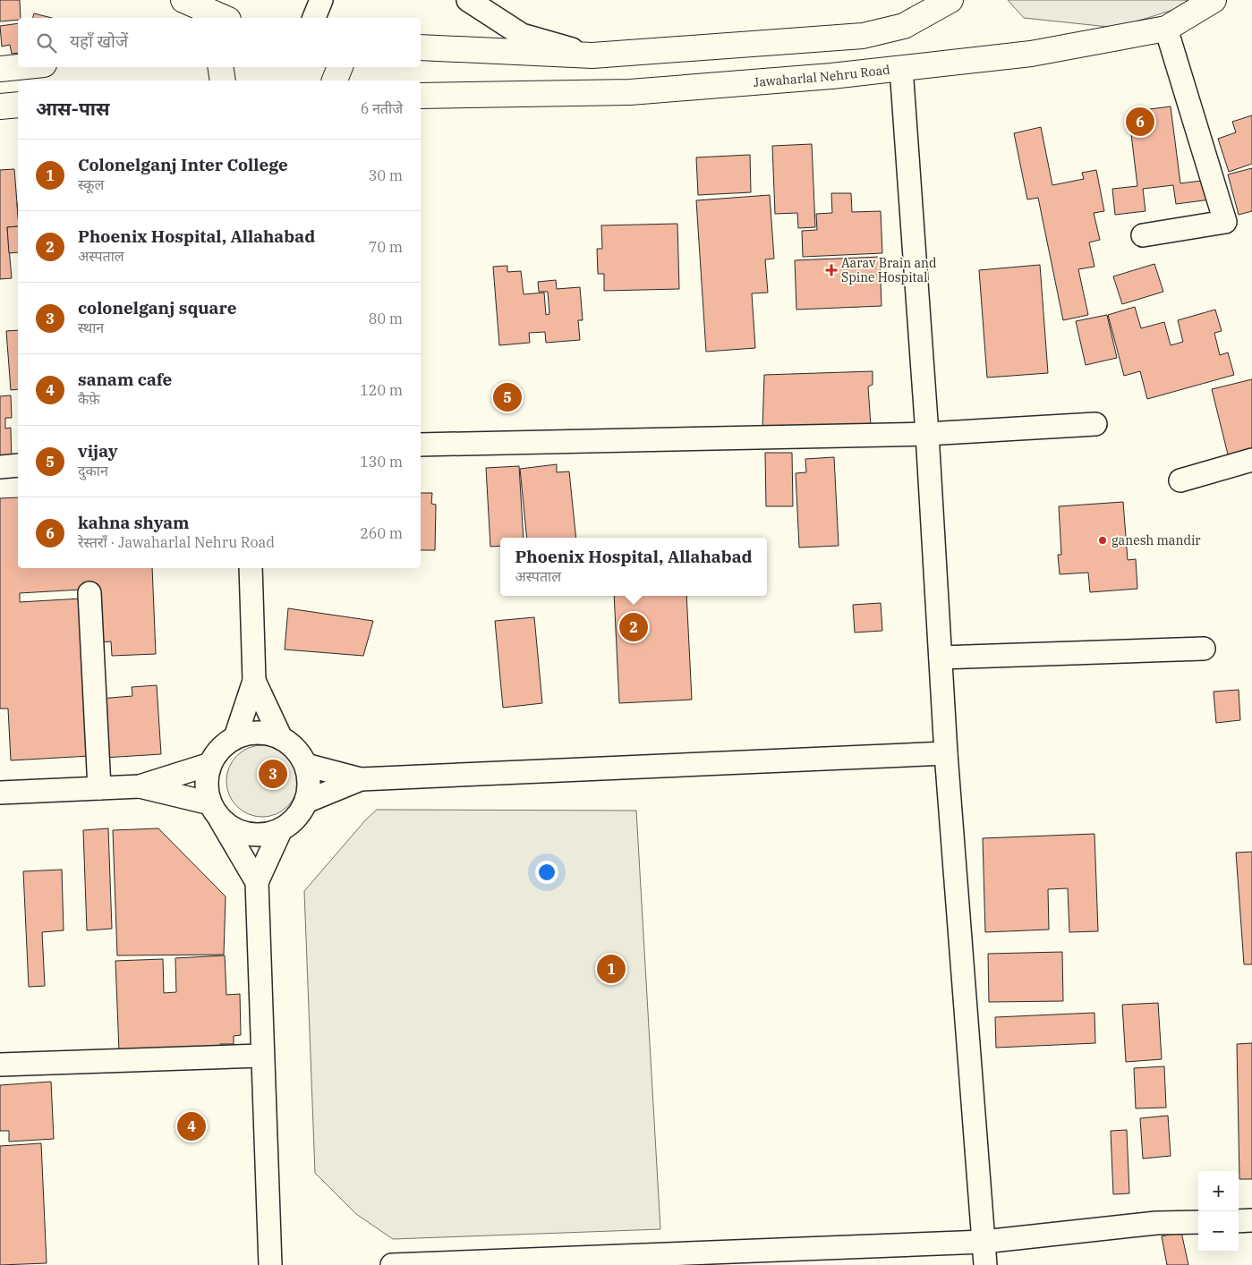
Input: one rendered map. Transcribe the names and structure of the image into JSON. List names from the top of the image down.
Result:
{
  "streets": {
    "main road": ["Jawaharlal Nehru Road"]
  },
  "places": {
    "health": ["Aarav Brain and Spine Hospital"],
    "other": ["ganesh mandir"]
  },
  "page": {
    "search": "यहाँ खोजें",
    "heading": ["आस-पास", "6 नतीजे"],
    "pins": [
      "6",
      "5",
      "2",
      "3",
      "1",
      "4"
    ],
    "list": [
      {
        "mark": "1",
        "name": "Colonelganj Inter College",
        "note": "स्कूल",
        "value": "30 m"
      },
      {
        "mark": "2",
        "name": "Phoenix Hospital, Allahabad",
        "note": "अस्पताल",
        "value": "70 m"
      },
      {
        "mark": "3",
        "name": "colonelganj square",
        "note": "स्थान",
        "value": "80 m"
      },
      {
        "mark": "4",
        "name": "sanam cafe",
        "note": "कैफ़े",
        "value": "120 m"
      },
      {
        "mark": "5",
        "name": "vijay",
        "note": "दुकान",
        "value": "130 m"
      },
      {
        "mark": "6",
        "name": "kahna shyam",
        "note": "रेस्तराँ · Jawaharlal Nehru Road",
        "value": "260 m"
      }
    ],
    "popup": ["Phoenix Hospital, Allahabad", "अस्पताल"],
    "map_buttons": ["+", "−"]
  }
}
